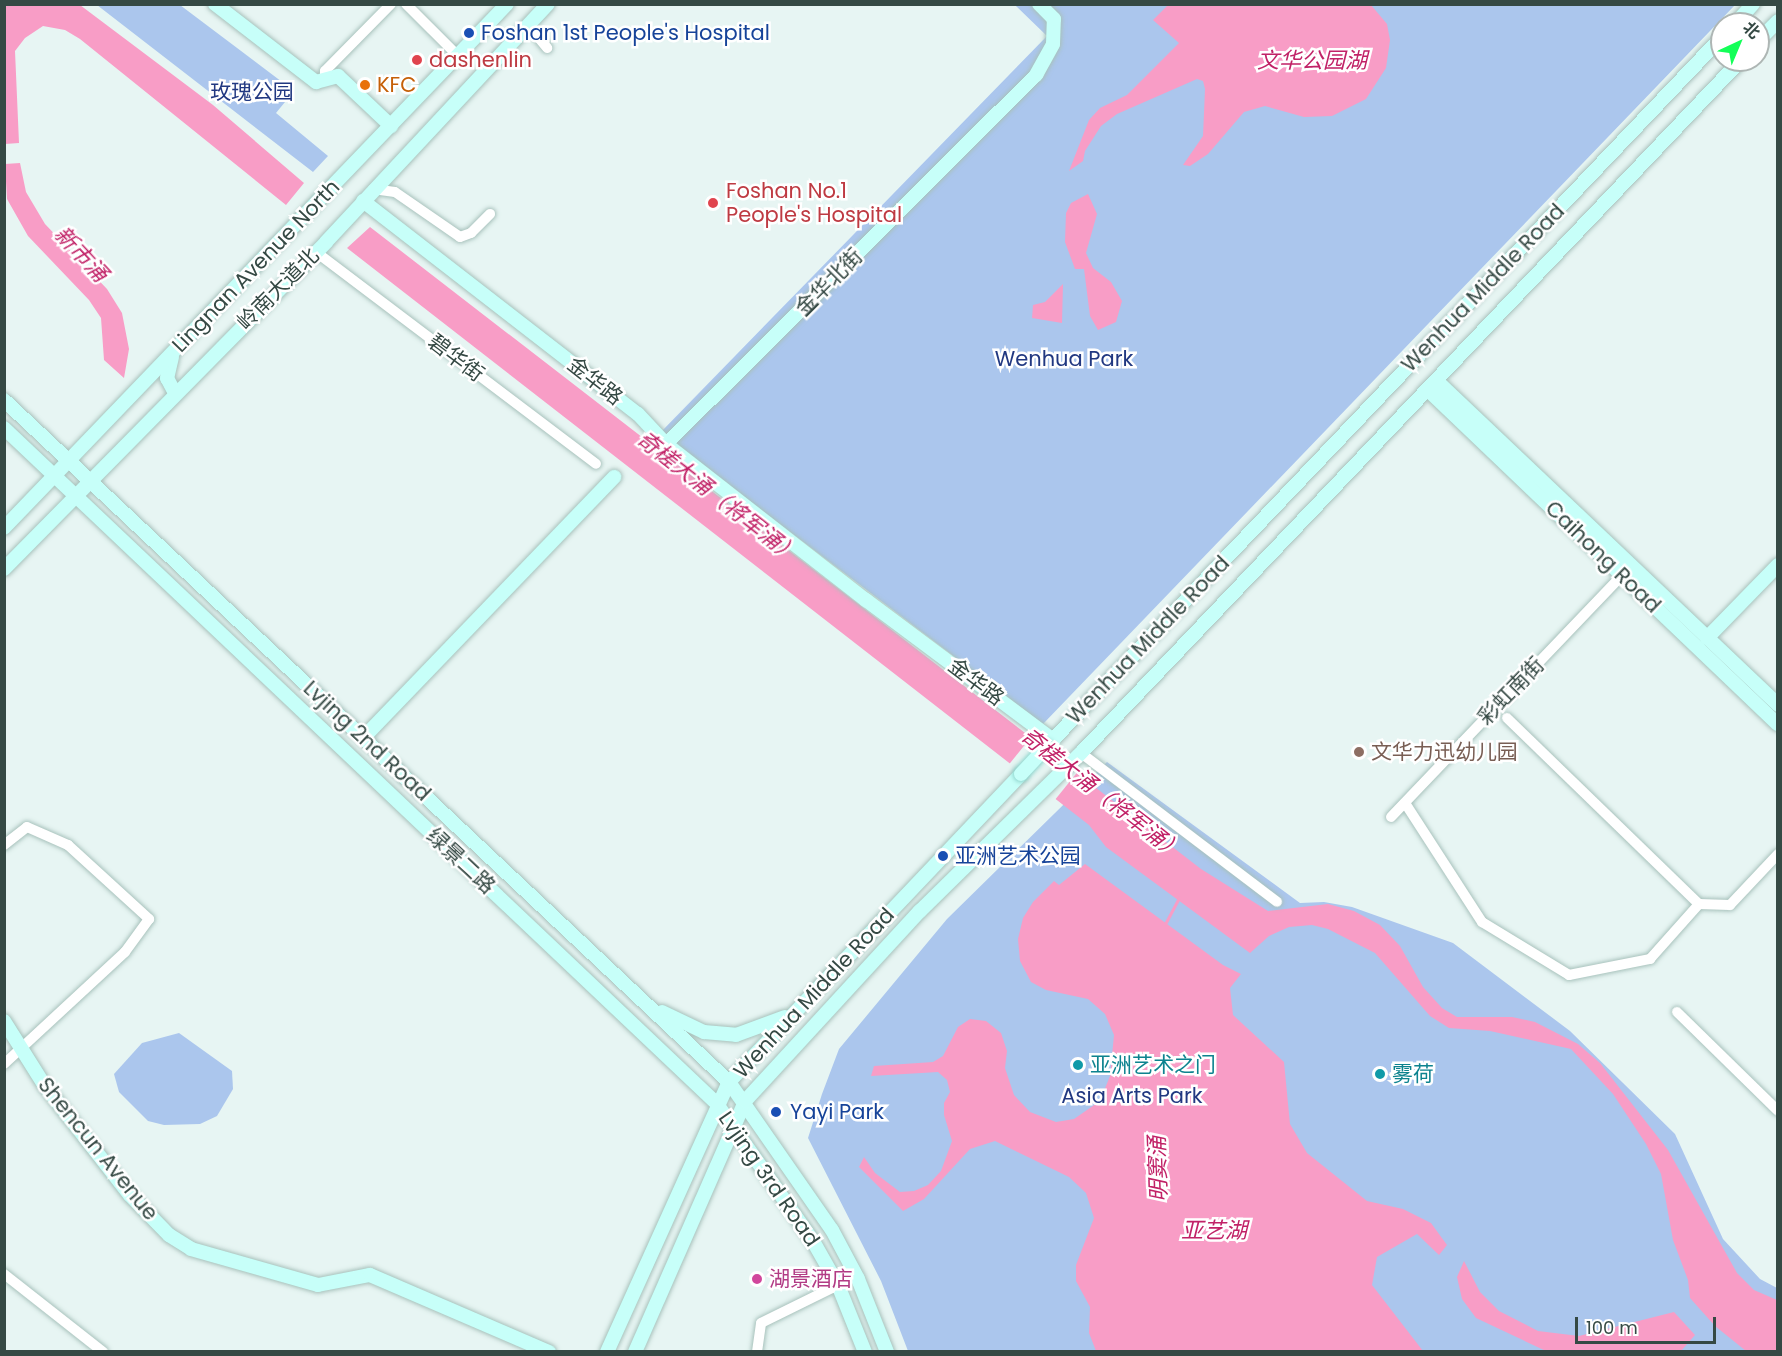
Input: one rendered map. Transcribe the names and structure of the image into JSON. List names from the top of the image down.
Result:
{
  "streets": {
    "main road": [
      "Lingnan Avenue North",
      "金华北街",
      "Wenhua Middle Road",
      "岭南大道北",
      "金华路",
      "Caihong Road",
      "Lvjing 2nd Road",
      "绿景二路",
      "Shencun Avenue",
      "Lvjing 3rd Road"
    ],
    "street": ["碧华街", "彩虹南街"]
  },
  "crossings": [
    ["Lingnan Avenue North", "Lvjing 2nd Road"],
    ["Lingnan Avenue North", "绿景二路"],
    ["金华北街", "金华路"],
    ["Wenhua Middle Road", "金华路"],
    ["Wenhua Middle Road", "Caihong Road"],
    ["Wenhua Middle Road", "Lvjing 2nd Road"],
    ["Wenhua Middle Road", "绿景二路"],
    ["Wenhua Middle Road", "Lvjing 3rd Road"],
    ["岭南大道北", "碧华街"],
    ["岭南大道北", "金华路"],
    ["岭南大道北", "Lvjing 2nd Road"],
    ["岭南大道北", "绿景二路"],
    ["Caihong Road", "彩虹南街"],
    ["Lvjing 2nd Road", "Lvjing 3rd Road"],
    ["绿景二路", "Lvjing 3rd Road"]
  ],
  "water": [
    "文华公园湖",
    "新市涌",
    "奇槎大涌（将军涌）",
    "明窦涌",
    "亚艺湖"
  ],
  "parks": ["玫瑰公园", "Wenhua Park", "Asia Arts Park"],
  "places": [
    "Foshan 1st People's Hospital",
    "dashenlin",
    "KFC",
    "Foshan No.1 People's Hospital",
    "文华力迅幼儿园",
    "亚洲艺术公园",
    "亚洲艺术之门",
    "雾荷",
    "Yayi Park",
    "湖景酒店"
  ],
  "scale_bar": "100 m",
  "north": "top right"
}
